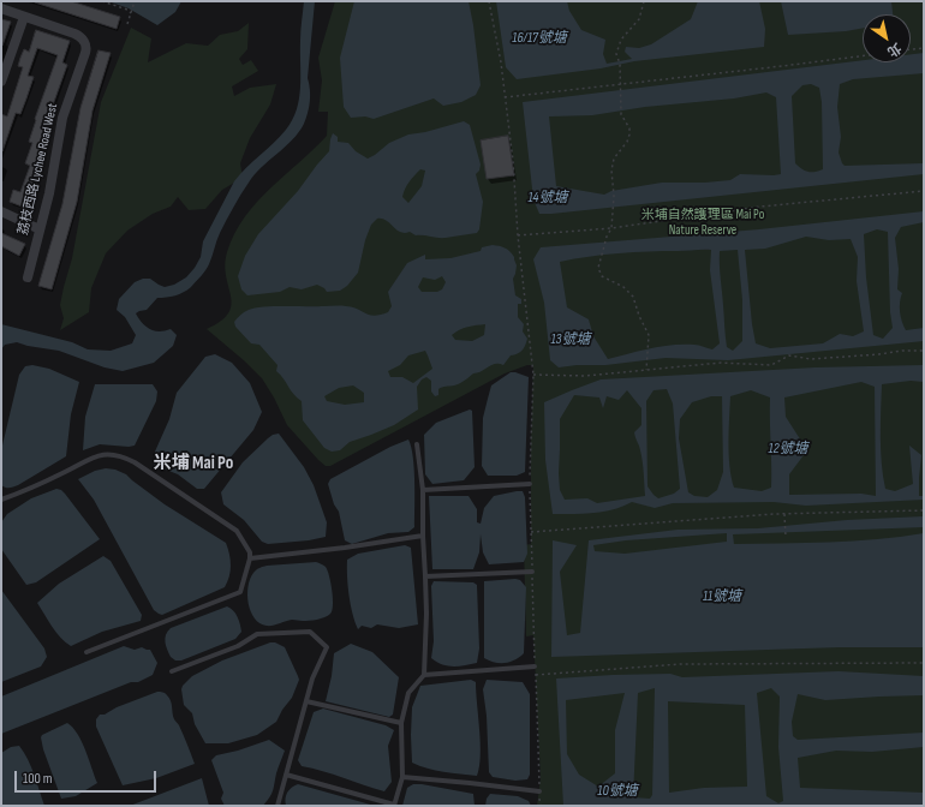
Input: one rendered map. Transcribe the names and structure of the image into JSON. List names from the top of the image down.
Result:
{
  "streets": {
    "street": ["荔枝西路 Lychee Road West"]
  },
  "districts": ["米埔 Mai Po"],
  "water": [
    "16/17號塘",
    "14號塘",
    "13號塘",
    "12號塘",
    "11號塘",
    "10號塘"
  ],
  "parks": ["米埔自然護理區 Mai Po Nature Reserve"],
  "scale_bar": "100 m",
  "north": "bottom right"
}
